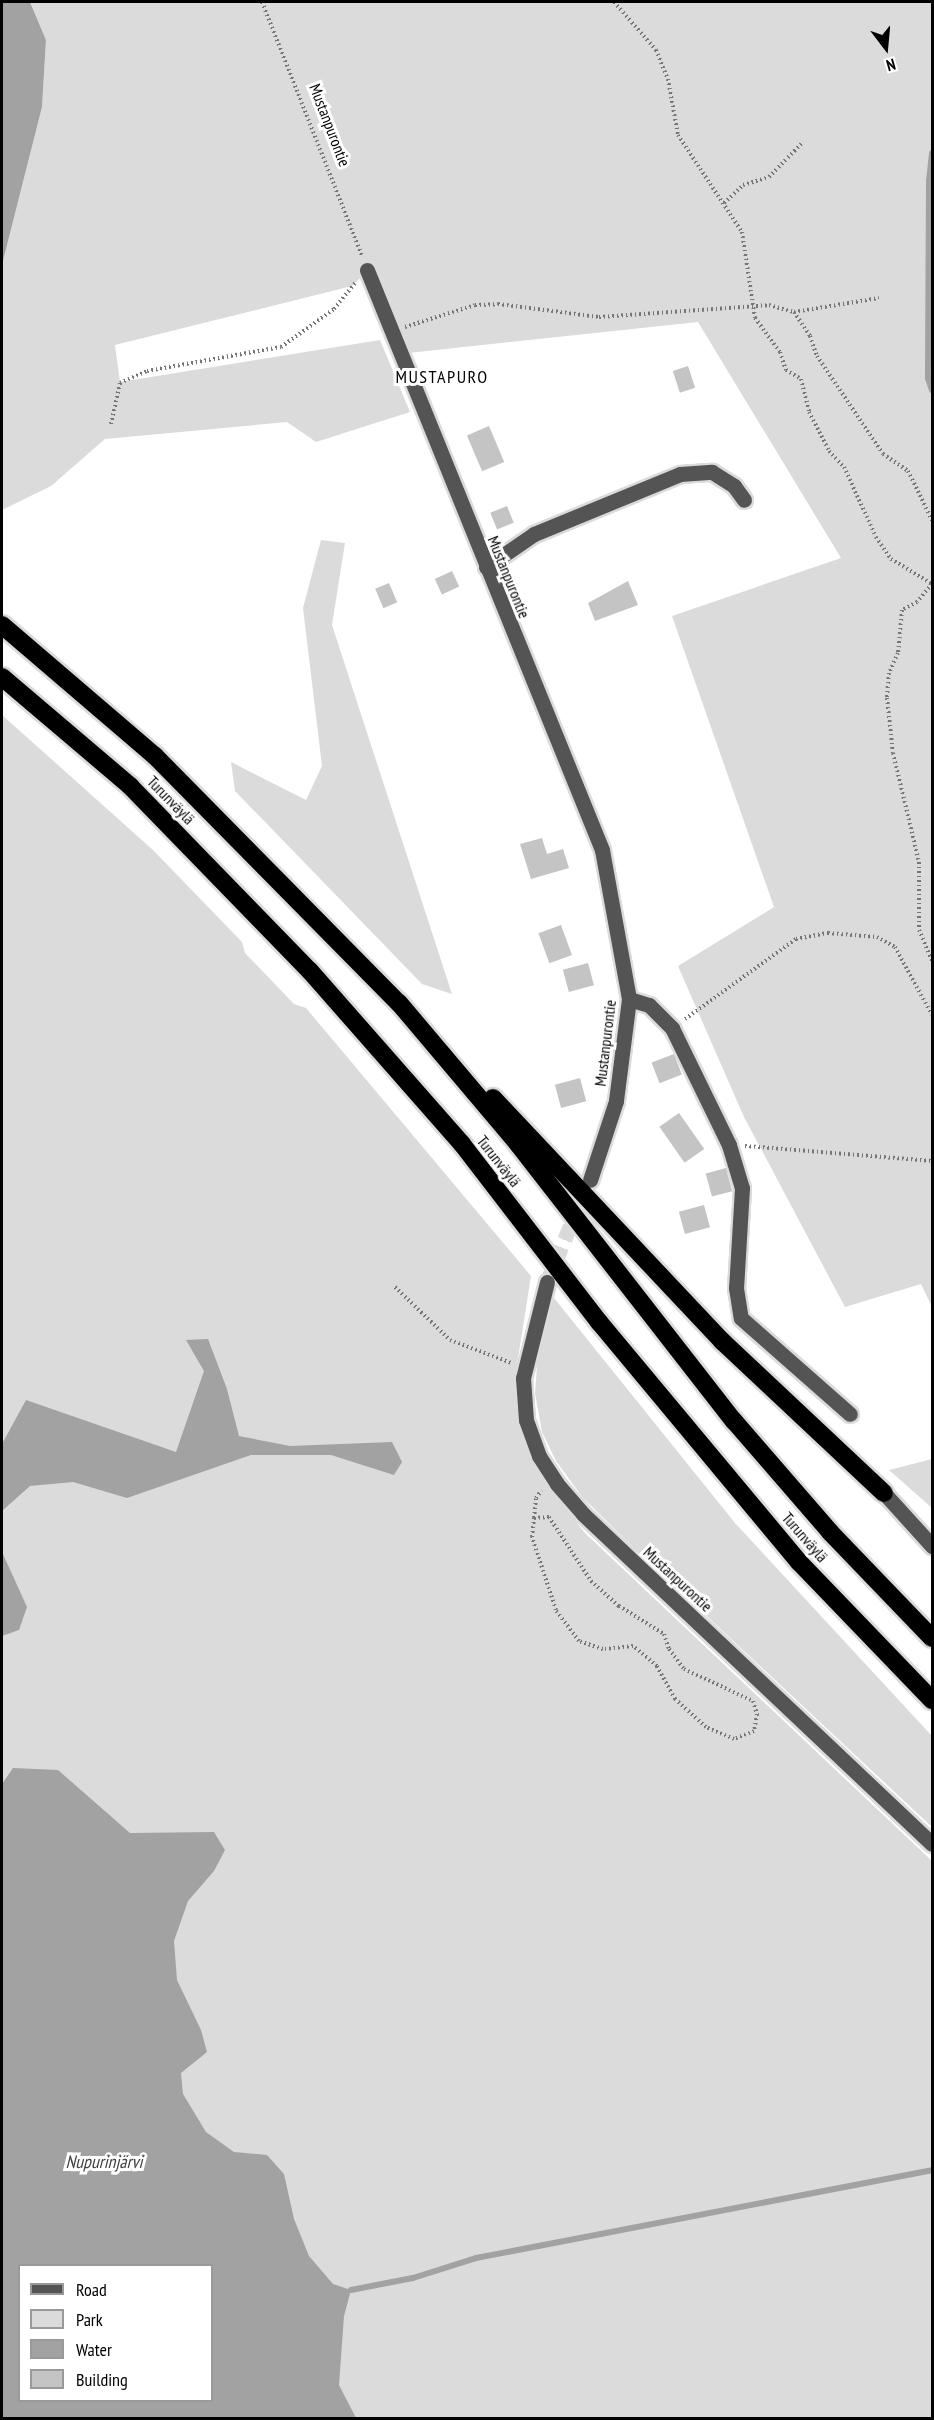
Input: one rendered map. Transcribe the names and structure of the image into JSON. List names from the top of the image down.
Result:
{
  "streets": {
    "highway": ["Turunväylä"],
    "street": ["Mustanpurontie"]
  },
  "districts": ["MUSTAPURO"],
  "water": ["Nupurinjärvi"],
  "legend": [
    "Road",
    "Park",
    "Water",
    "Building"
  ],
  "north": "bottom"
}
